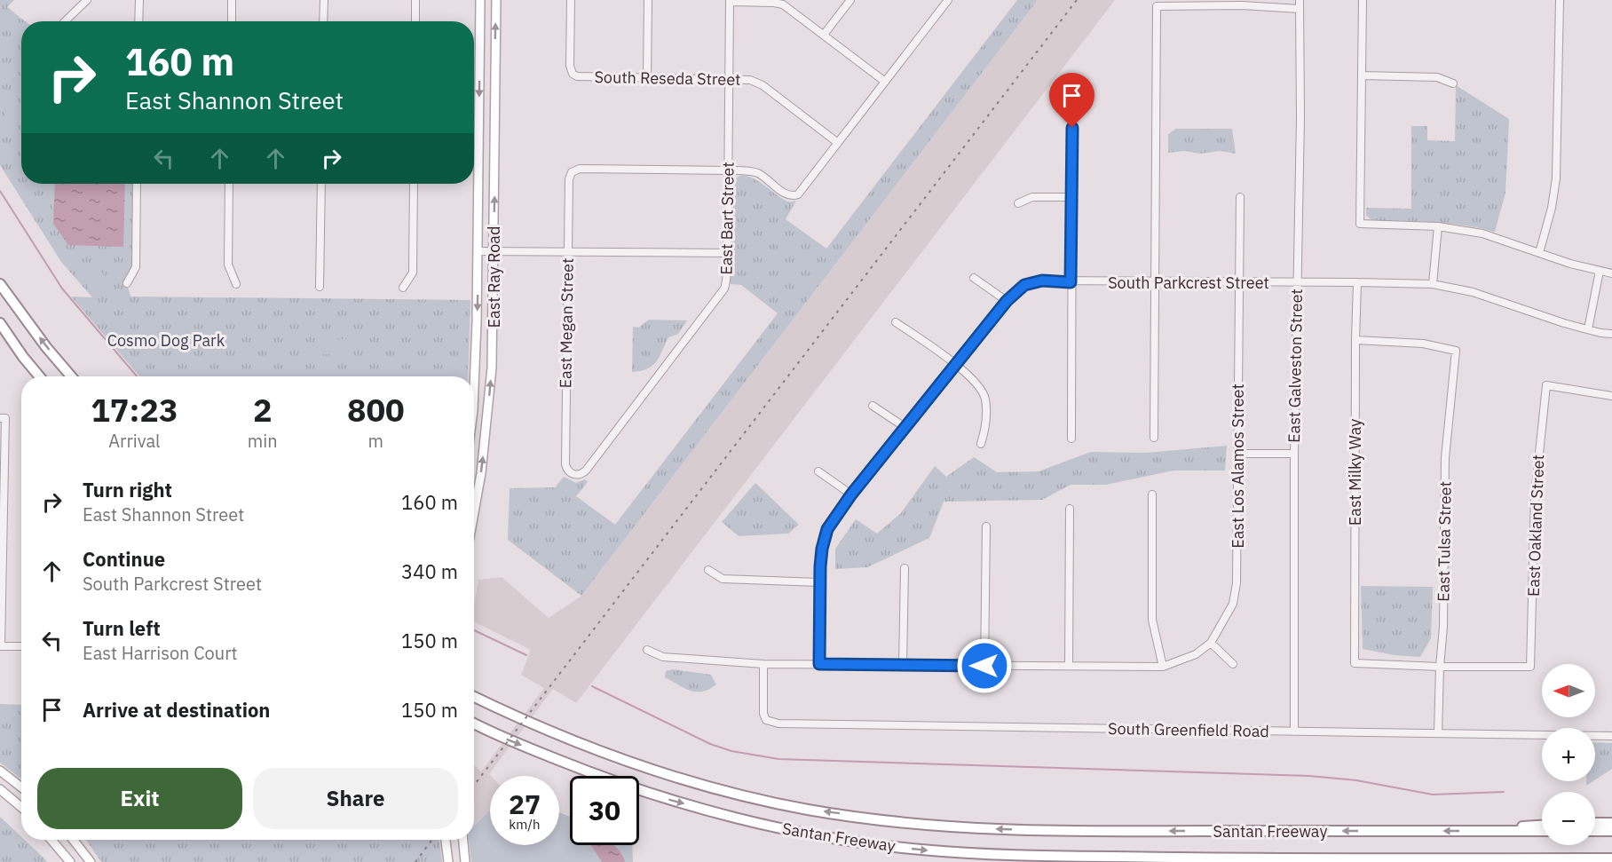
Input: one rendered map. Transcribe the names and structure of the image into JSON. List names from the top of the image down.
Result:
{
  "streets": {
    "highway": ["Santan Freeway"],
    "main road": ["East Ray Road"],
    "street": [
      "South Reseda Street",
      "East Bart Street",
      "South Parkcrest Street",
      "East Megan Street",
      "East Galveston Street",
      "East Los Alamos Street",
      "East Milky Way",
      "East Oakland Street",
      "East Tulsa Street",
      "South Greenfield Road"
    ]
  },
  "crossings": [
    ["South Reseda Street", "East Bart Street"],
    ["East Bart Street", "East Megan Street"],
    ["South Parkcrest Street", "East Galveston Street"],
    ["South Parkcrest Street", "East Los Alamos Street"],
    ["South Parkcrest Street", "East Milky Way"],
    ["East Galveston Street", "South Greenfield Road"],
    ["East Milky Way", "East Oakland Street"],
    ["East Milky Way", "East Tulsa Street"],
    ["East Oakland Street", "East Tulsa Street"],
    ["East Tulsa Street", "South Greenfield Road"]
  ],
  "parks": ["Cosmo Dog Park"],
  "north": "left",
  "page": {
    "turn": ["160 m", "East Shannon Street"],
    "eta": [
      "17:23",
      "Arrival",
      "2",
      "min",
      "800",
      "m"
    ],
    "list": [
      {
        "name": "Turn right",
        "note": "East Shannon Street",
        "value": "160 m"
      },
      {
        "name": "Continue",
        "note": "South Parkcrest Street",
        "value": "340 m"
      },
      {
        "name": "Turn left",
        "note": "East Harrison Court",
        "value": "150 m"
      },
      {
        "name": "Arrive at destination",
        "value": "150 m"
      }
    ],
    "map_buttons": ["+", "−"],
    "buttons": ["Exit", "Share"],
    "speed": "27 km/h",
    "limit": "30"
  }
}
